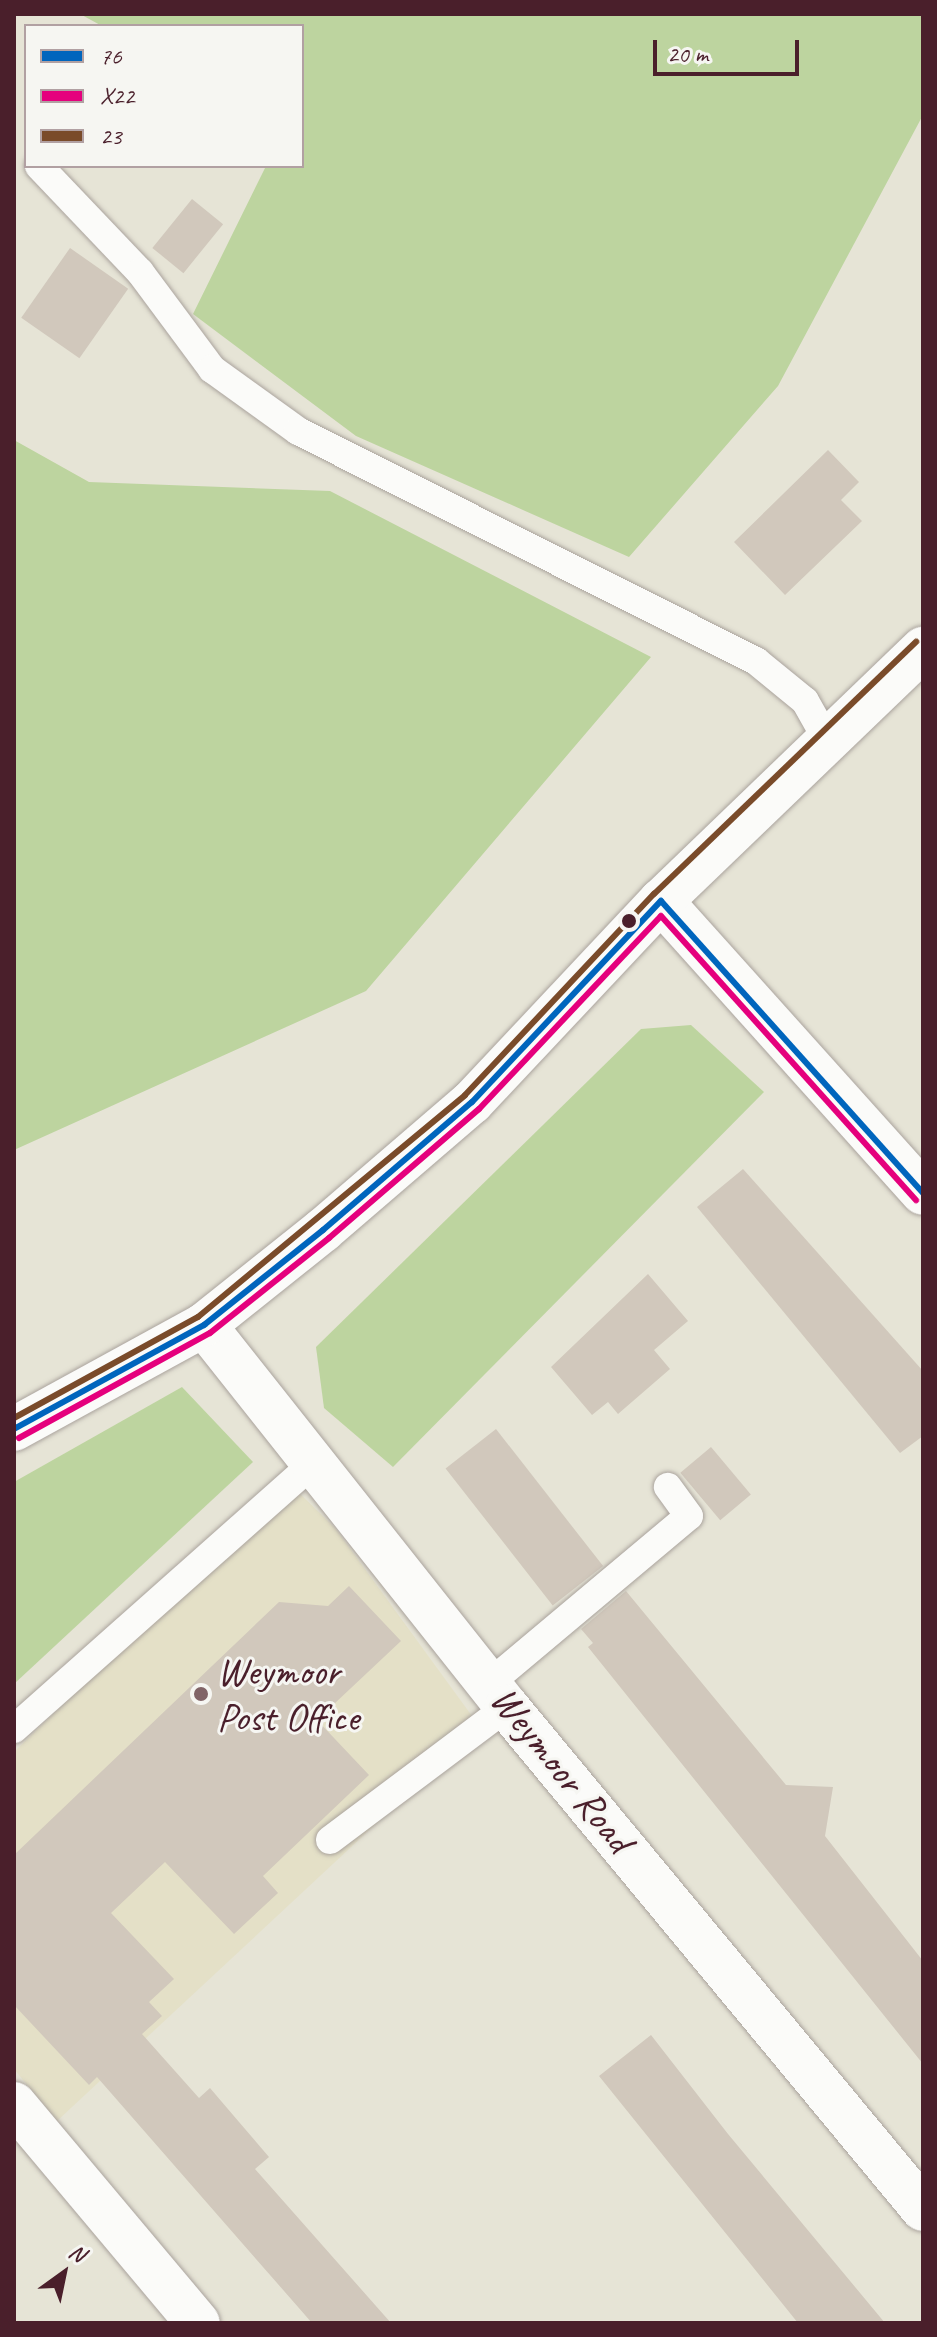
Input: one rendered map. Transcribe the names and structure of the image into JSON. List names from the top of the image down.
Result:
{
  "streets": {
    "street": ["Weymoor Road"]
  },
  "places": ["Weymoor Post Office"],
  "lines": ["transit line 23", "transit line 76", "transit line X22"],
  "legend": ["76", "X22", "23"],
  "scale_bar": "20 m",
  "north": "top right"
}
